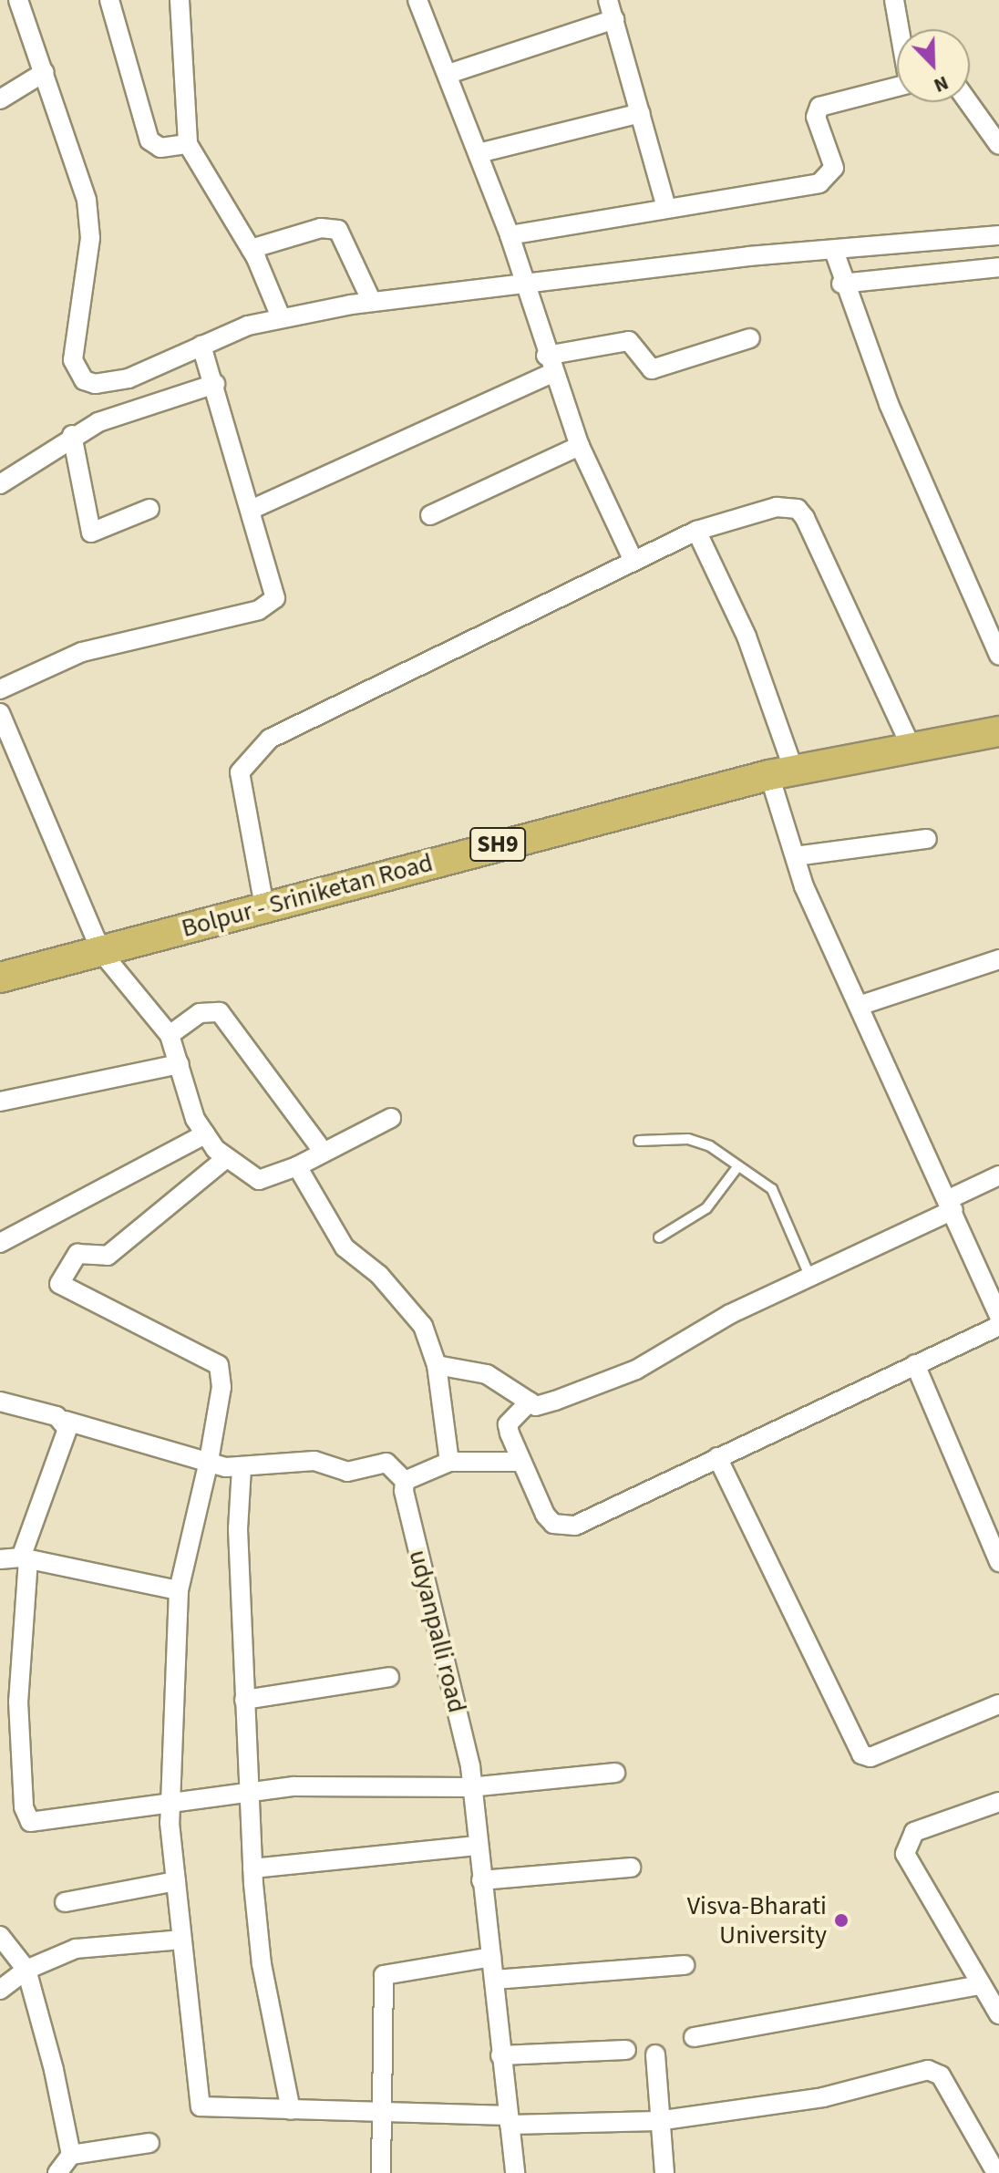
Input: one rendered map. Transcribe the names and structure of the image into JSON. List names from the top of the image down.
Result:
{
  "streets": {
    "main road": ["SH9", "Bolpur - Sriniketan Road"],
    "street": ["udyanpalli road"]
  },
  "places": ["Visva-Bharati University"],
  "north": "bottom right"
}
